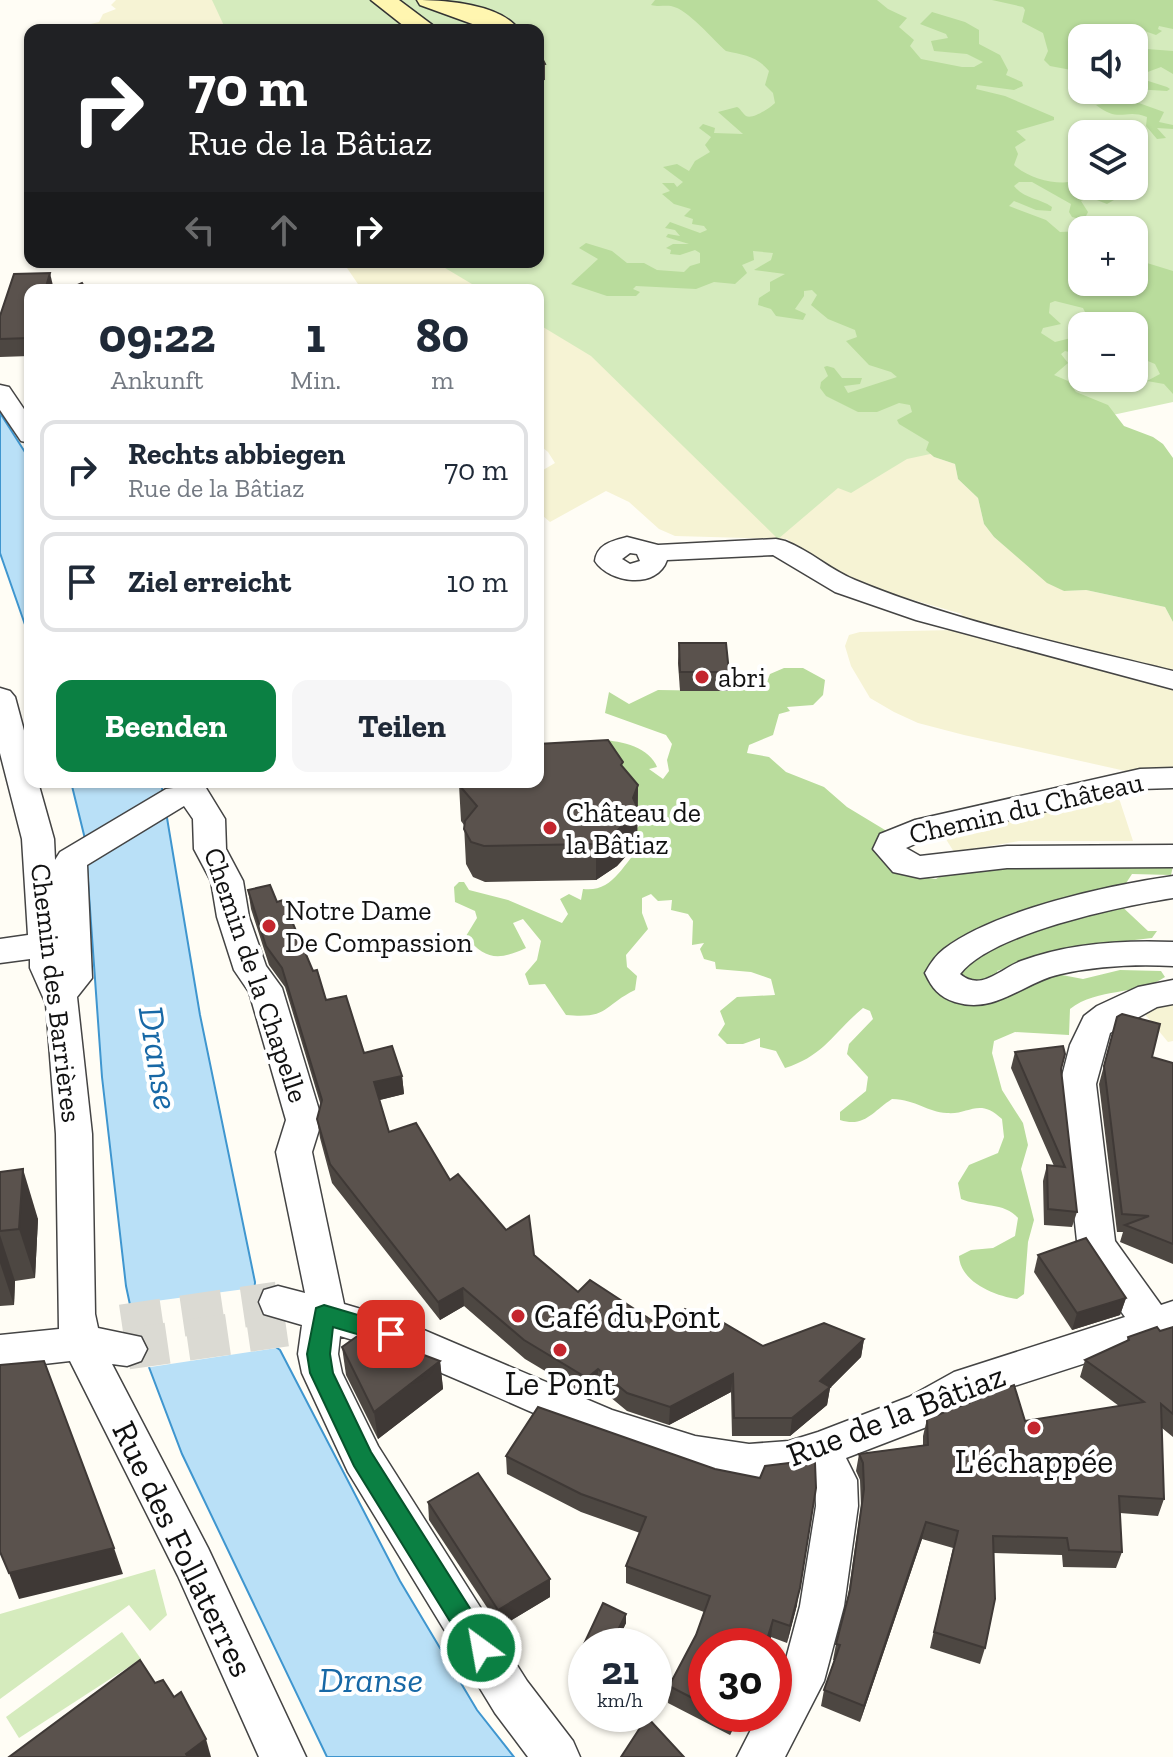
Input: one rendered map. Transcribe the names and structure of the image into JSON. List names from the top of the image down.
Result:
{
  "streets": {
    "street": [
      "Chemin du Château",
      "Chemin de la Chapelle",
      "Chemin des Barrières",
      "Rue de la Bâtiaz",
      "Rue des Follaterres"
    ]
  },
  "crossings": [
    ["Chemin de la Chapelle", "Rue de la Bâtiaz"],
    ["Chemin des Barrières", "Rue des Follaterres"]
  ],
  "water": ["Dranse"],
  "places": [
    "abri",
    "Château de la Bâtiaz",
    "Notre Dame De Compassion",
    "Café du Pont",
    "Le Pont",
    "L'échappée"
  ],
  "page": {
    "map_buttons": ["+", "−"],
    "turn": ["70 m", "Rue de la Bâtiaz"],
    "eta": [
      "09:22",
      "Ankunft",
      "1",
      "Min.",
      "80",
      "m"
    ],
    "list": [
      {
        "name": "Rechts abbiegen",
        "note": "Rue de la Bâtiaz",
        "value": "70 m"
      },
      {
        "name": "Ziel erreicht",
        "value": "10 m"
      }
    ],
    "buttons": ["Beenden", "Teilen"],
    "speed": "21 km/h",
    "limit": "30"
  }
}
